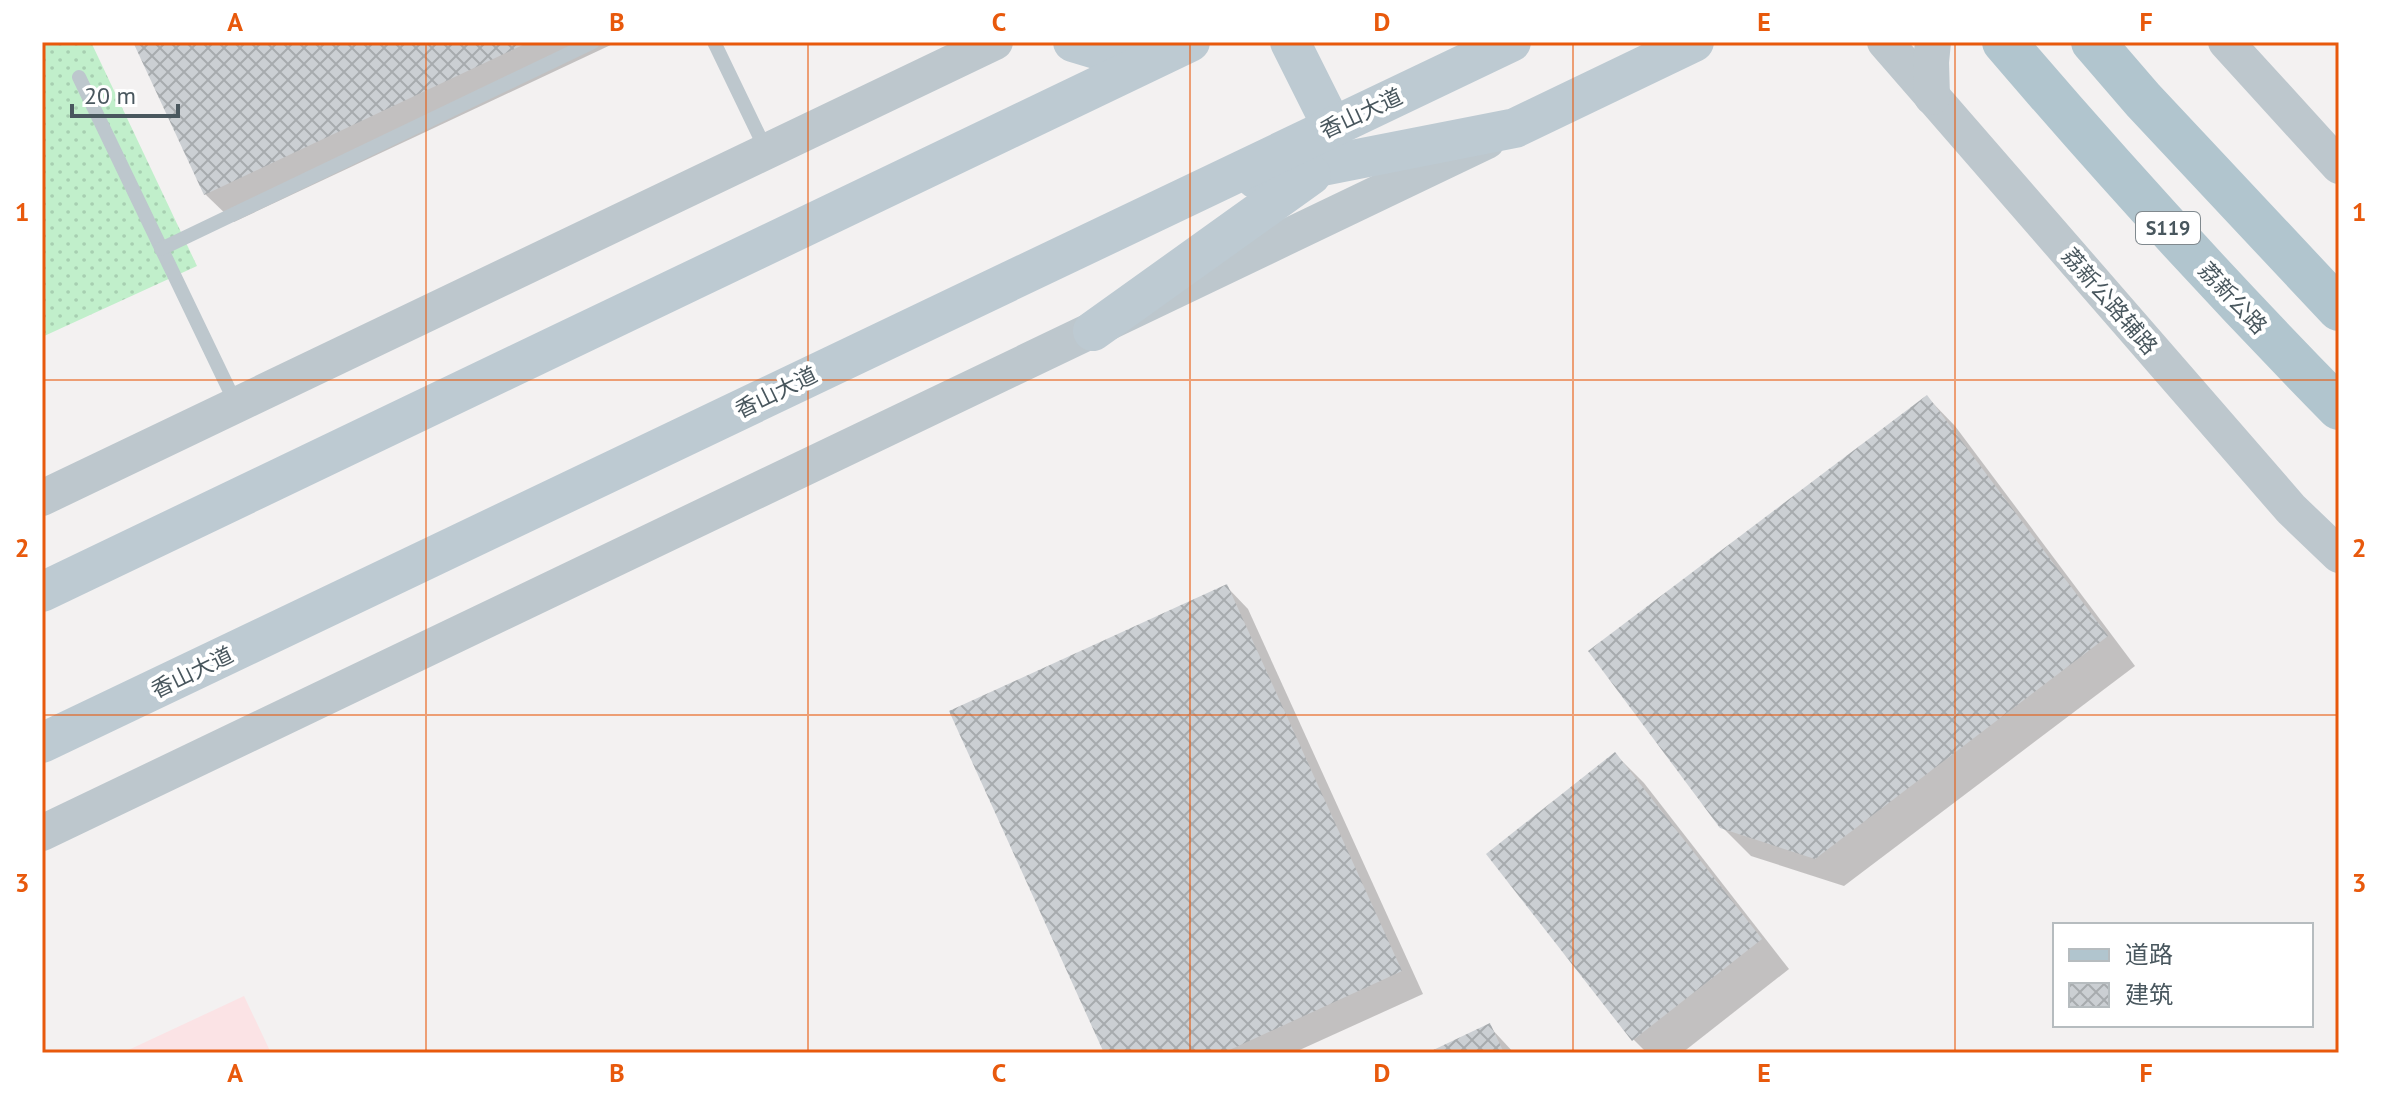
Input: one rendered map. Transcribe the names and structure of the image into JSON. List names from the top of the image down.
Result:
{
  "streets": {
    "main road": ["香山大道", "S119", "荔新公路"],
    "street": ["荔新公路辅路"]
  },
  "legend": ["道路", "建筑"],
  "scale_bar": "20 m",
  "grid": {
    "columns": [
      "A",
      "B",
      "C",
      "D",
      "E",
      "F"
    ],
    "rows": ["1", "2", "3"]
  }
}
